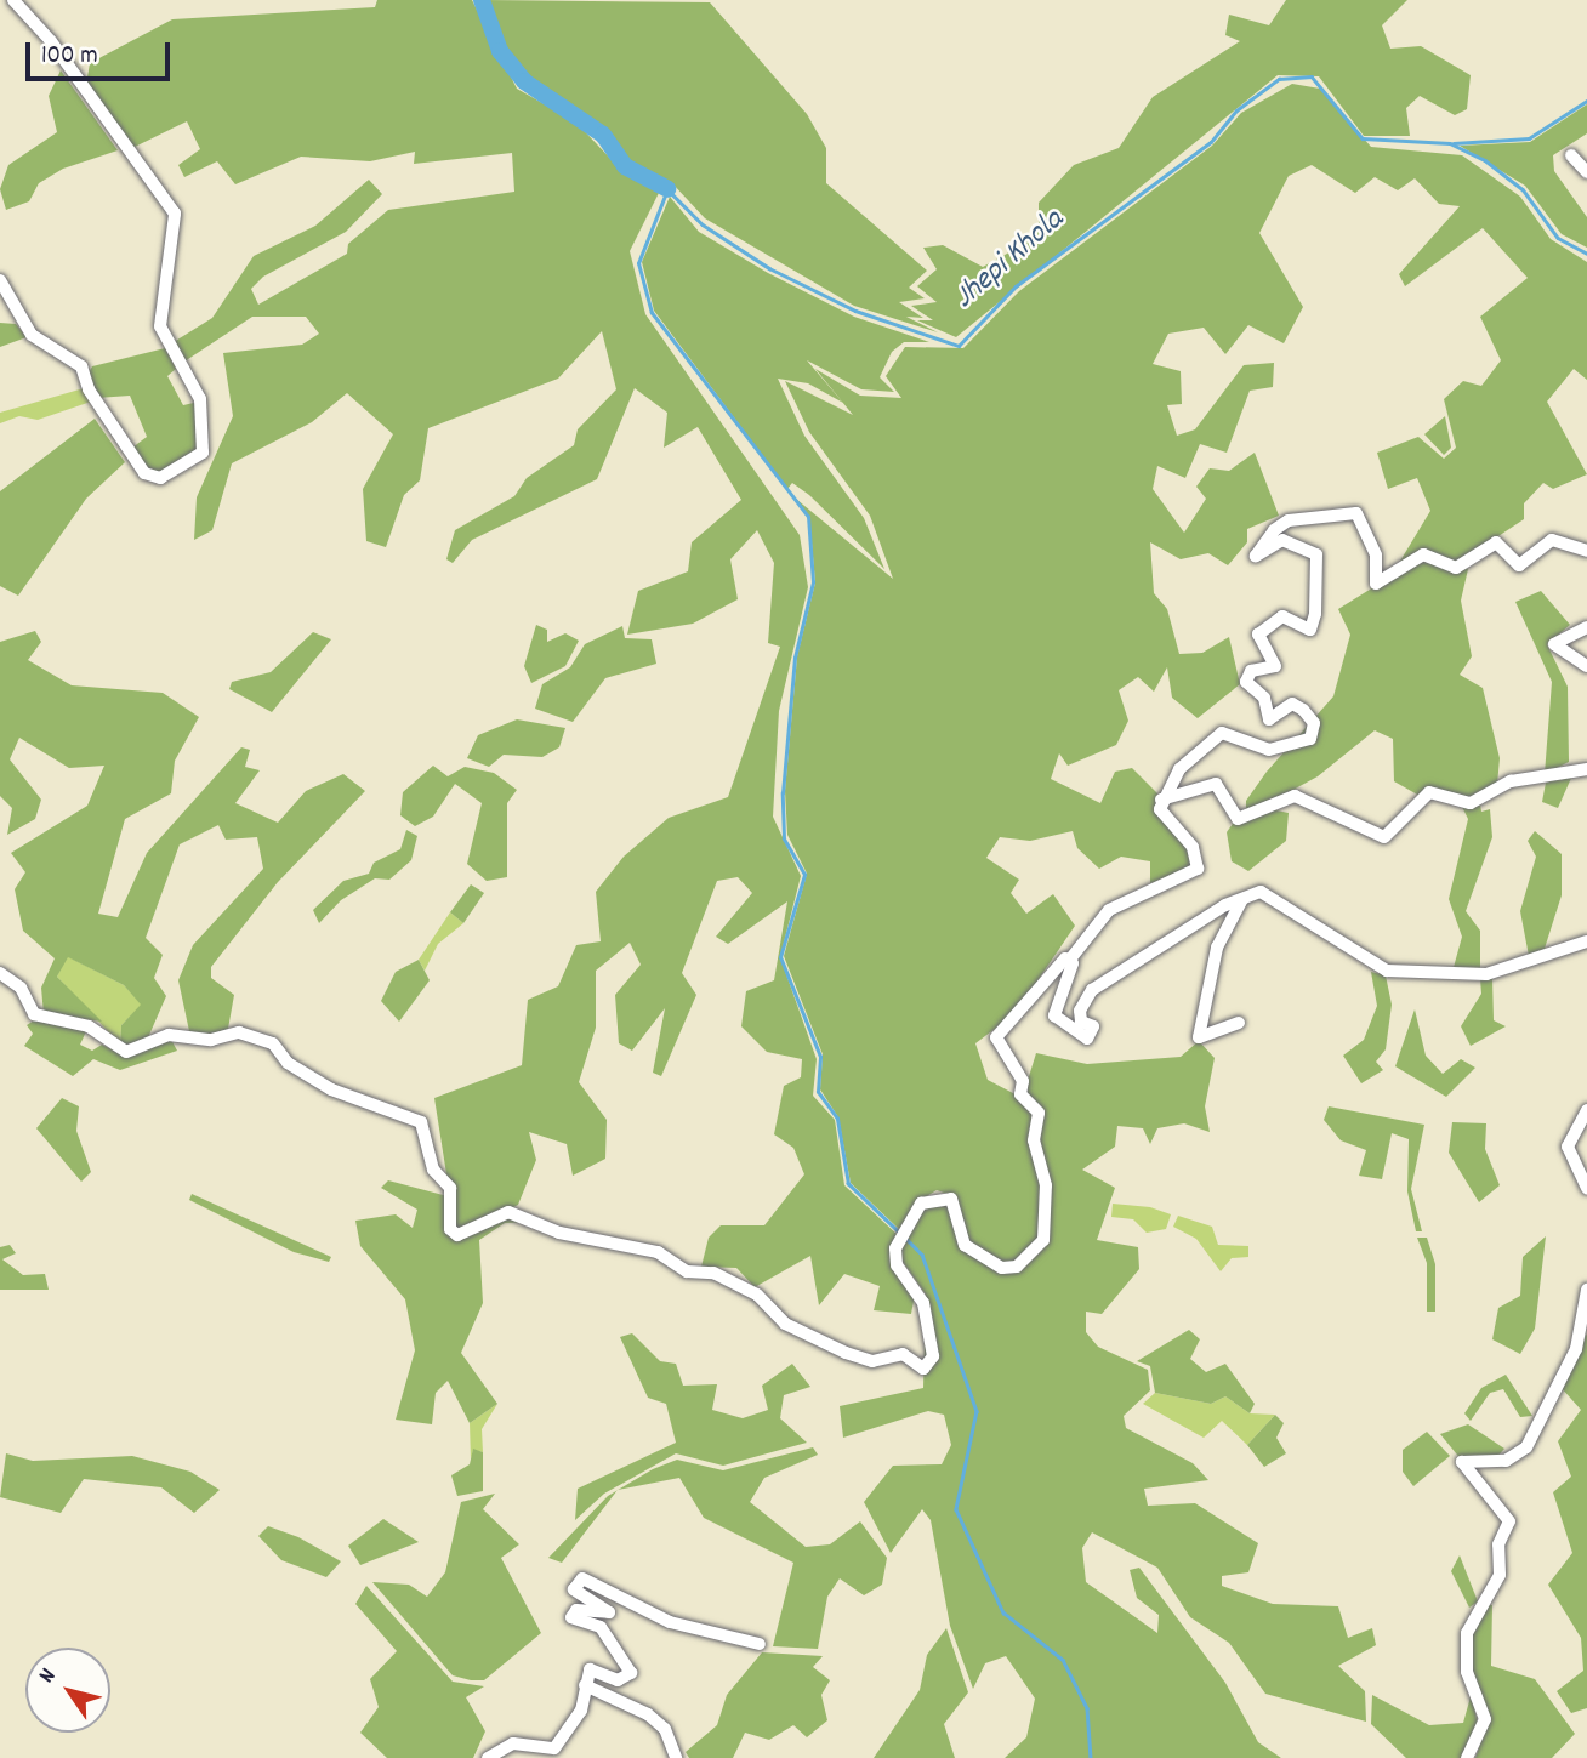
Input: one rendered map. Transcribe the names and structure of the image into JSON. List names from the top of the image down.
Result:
{
  "water": ["Jhepi Khola"],
  "scale_bar": "100 m",
  "north": "top left"
}
